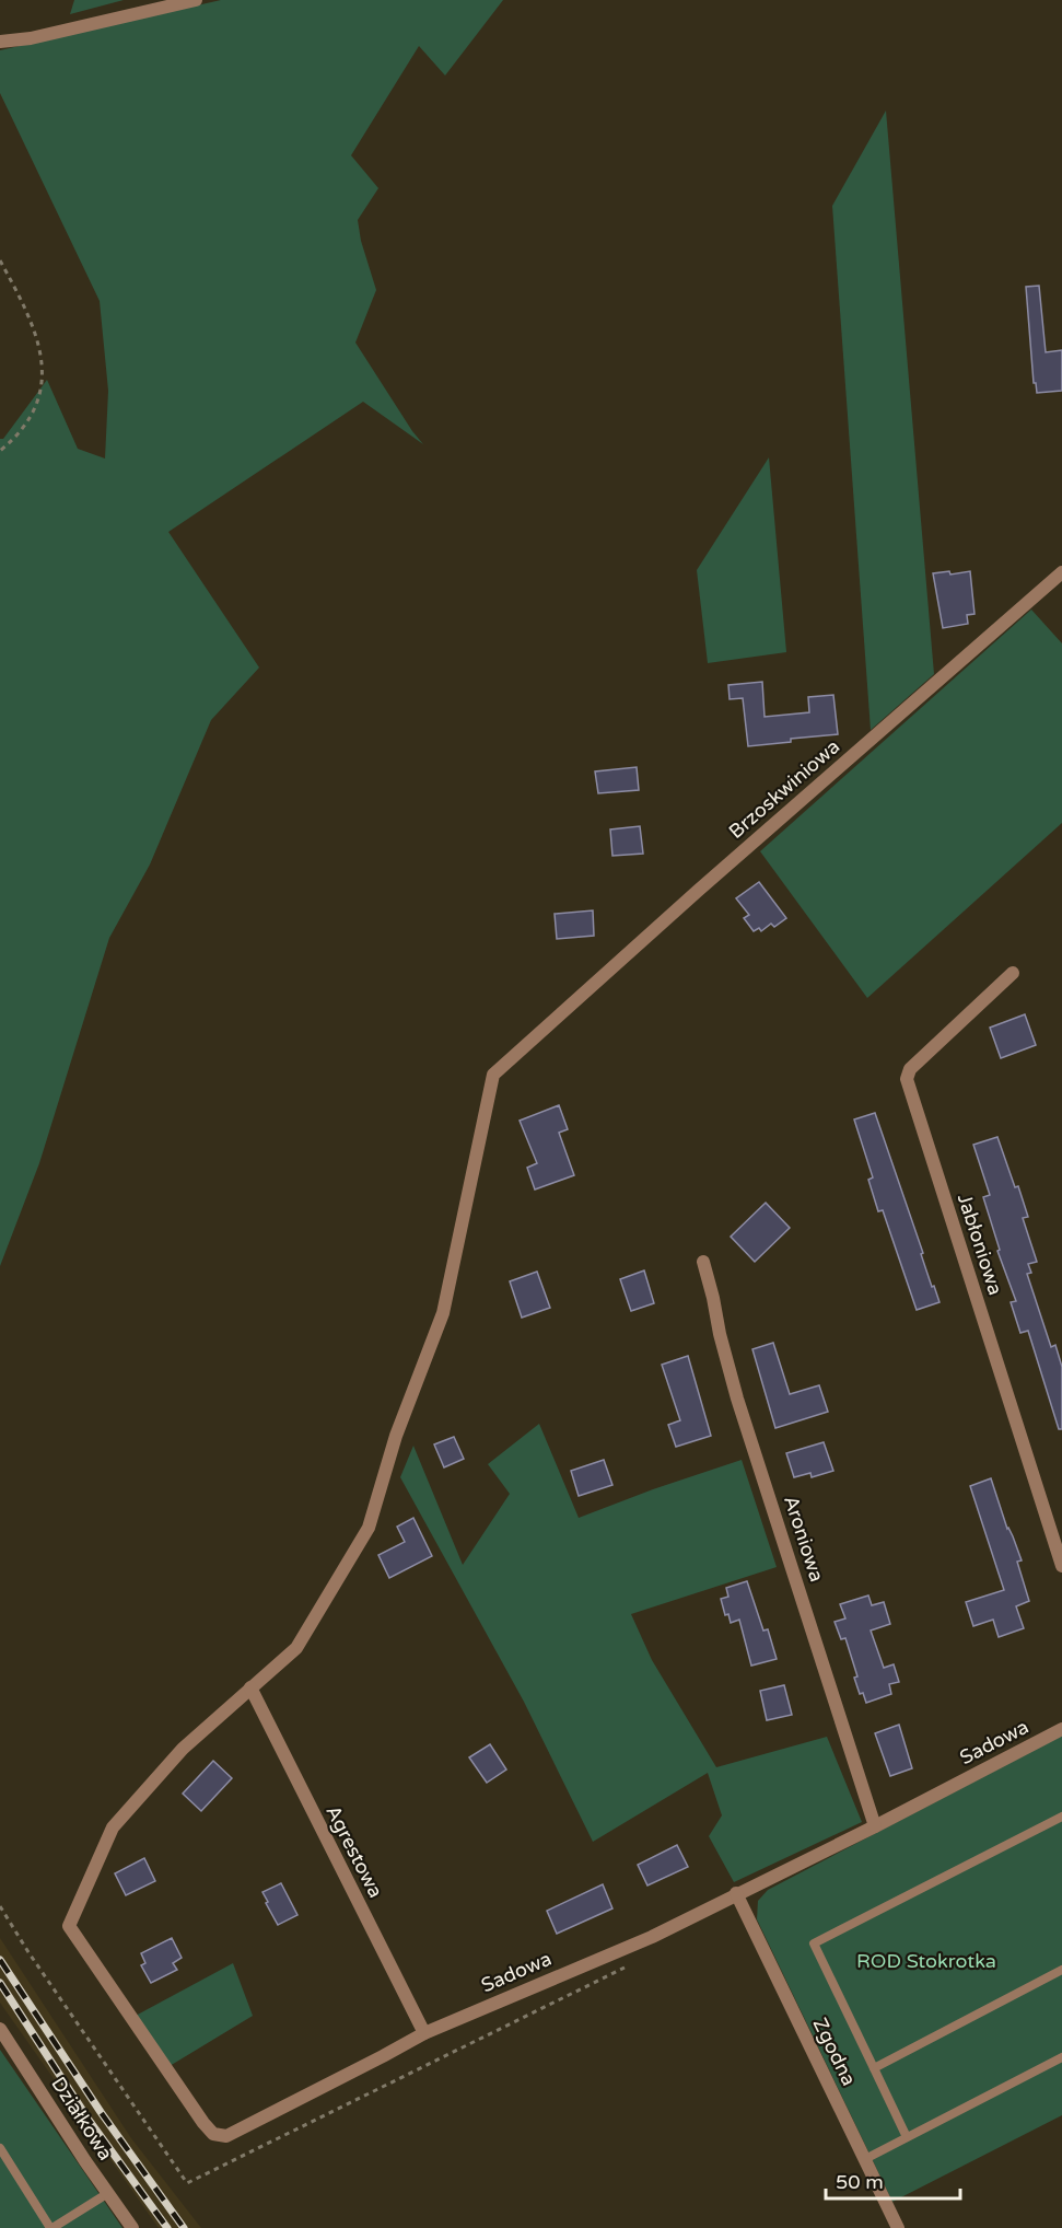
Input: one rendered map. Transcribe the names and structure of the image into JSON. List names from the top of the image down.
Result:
{
  "streets": {
    "street": [
      "Brzoskwiniowa",
      "Jabłoniowa",
      "Aroniowa",
      "Sadowa",
      "Agrestowa",
      "Zgodna",
      "Działkowa"
    ]
  },
  "crossings": [
    ["Brzoskwiniowa", "Sadowa"],
    ["Brzoskwiniowa", "Agrestowa"],
    ["Aroniowa", "Sadowa"],
    ["Sadowa", "Agrestowa"],
    ["Sadowa", "Zgodna"]
  ],
  "parks": ["ROD Stokrotka"],
  "scale_bar": "50 m"
}
